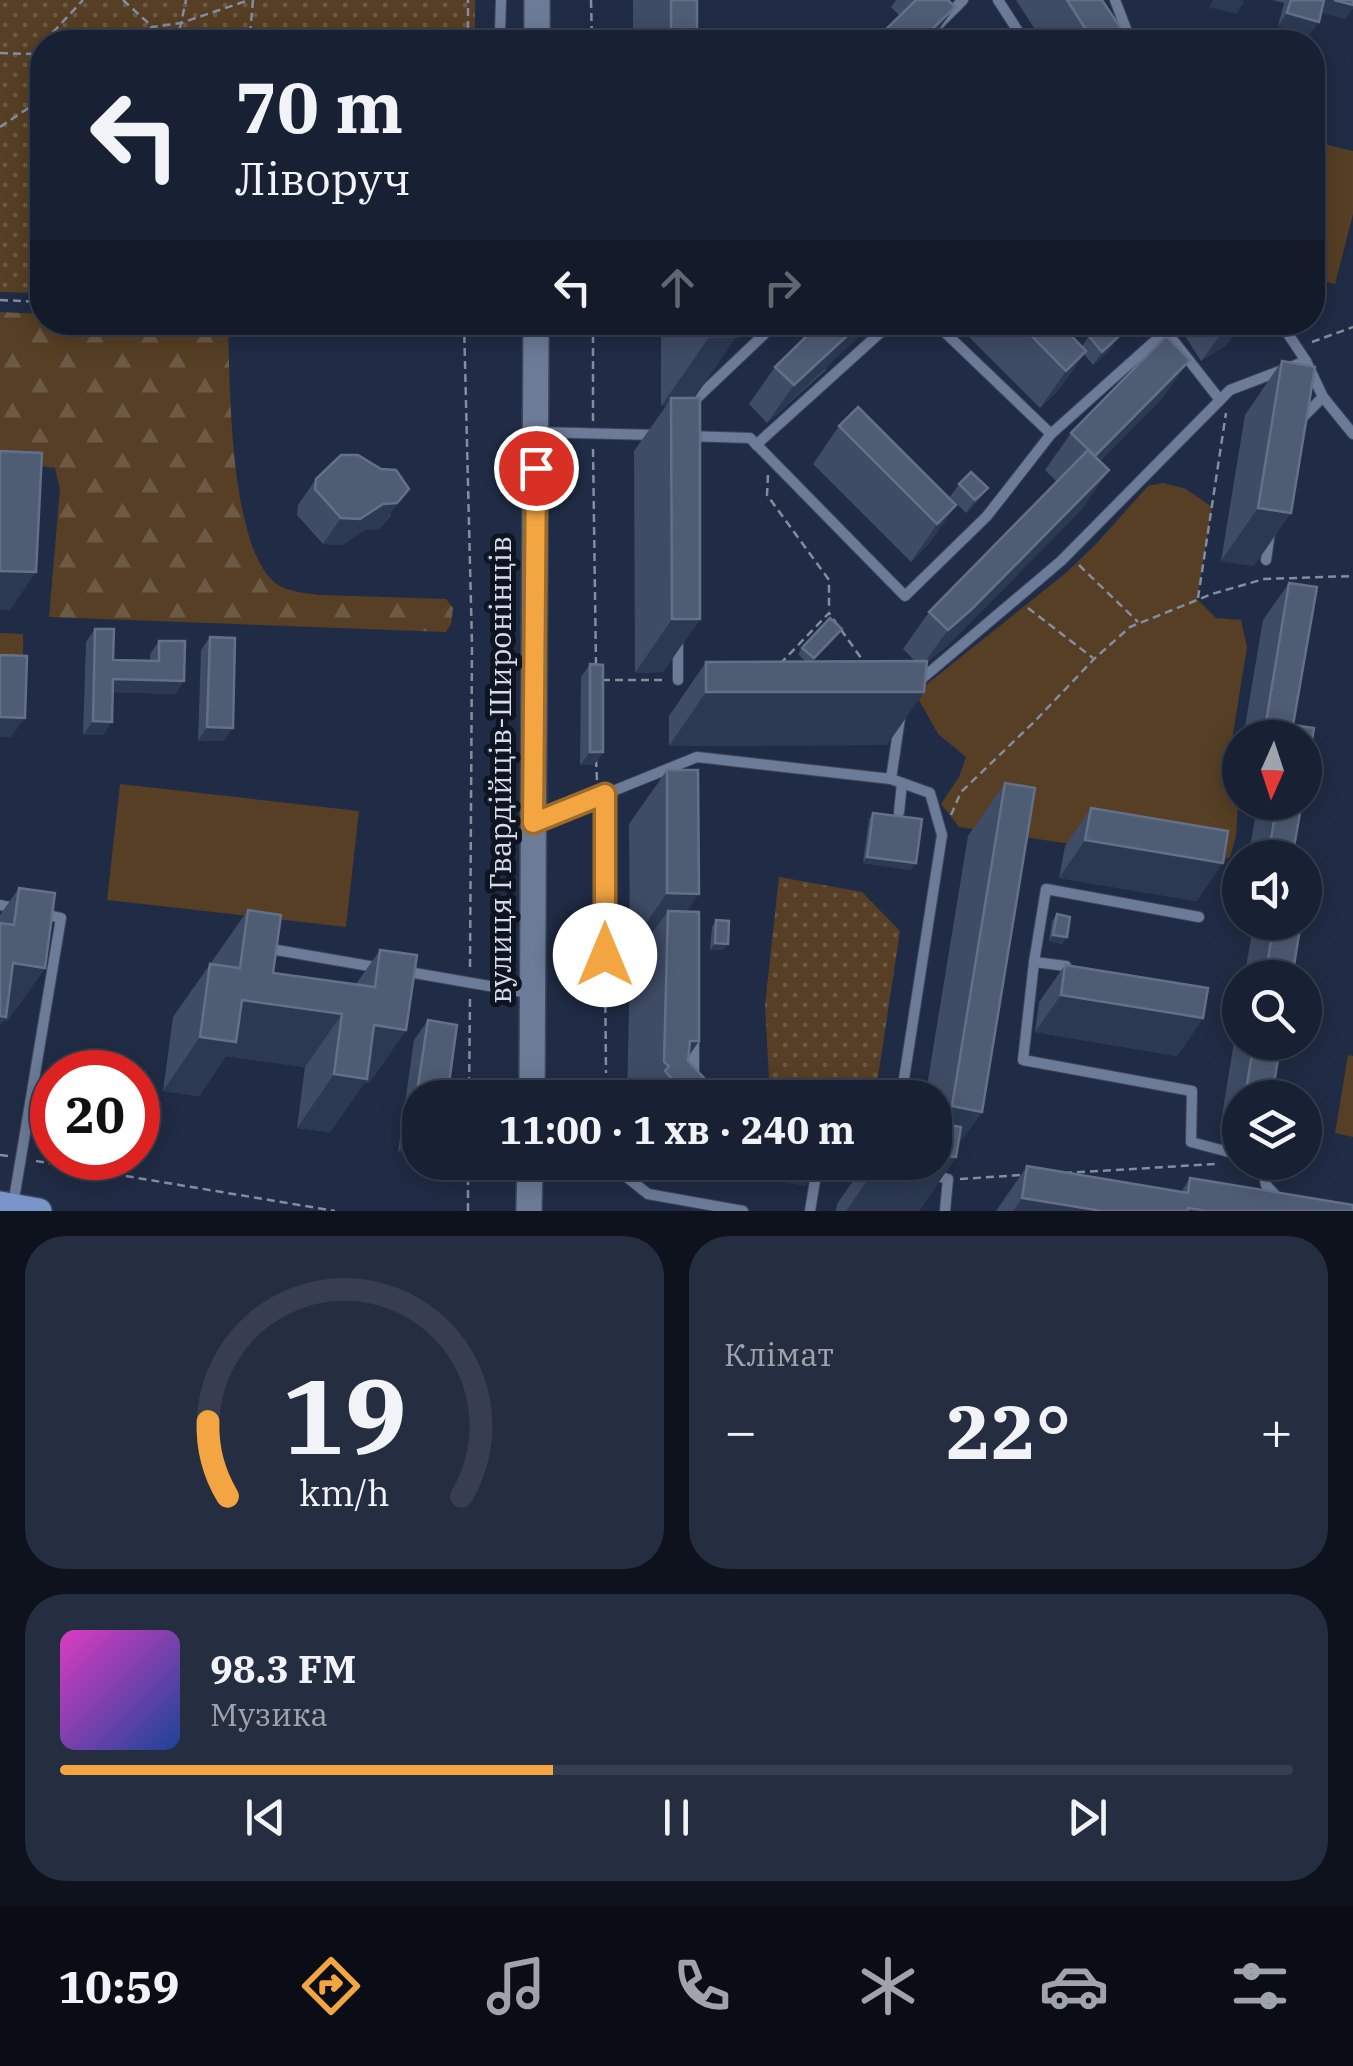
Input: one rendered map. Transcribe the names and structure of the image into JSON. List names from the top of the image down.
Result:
{
  "streets": {
    "main road": ["вулиця Гвардійців-Широнінців"]
  },
  "north": "bottom",
  "page": {
    "turn": ["70 m", "Ліворуч"],
    "limit": "20",
    "trip": "11:00 · 1 хв · 240 m",
    "tile": "Клімат",
    "heat": ["−", "22°", "+"],
    "song": ["98.3 FM", "Музика"],
    "tabs": "10:59",
    "gauge": ["19", "km/h"]
  }
}
